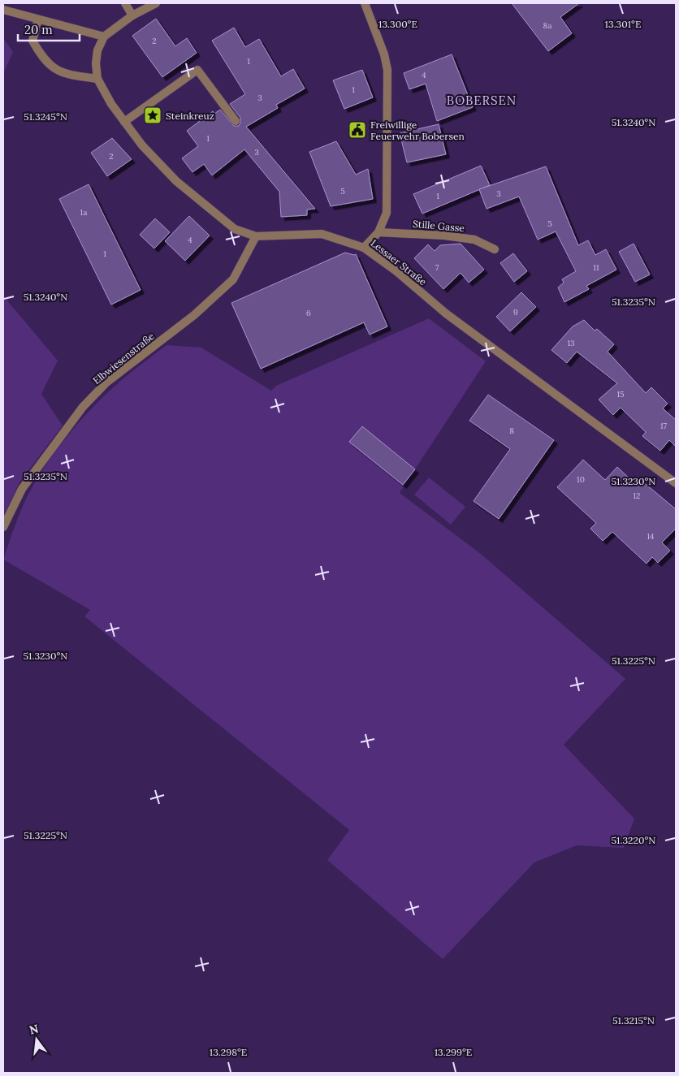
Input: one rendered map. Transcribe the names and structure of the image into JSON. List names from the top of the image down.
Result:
{
  "streets": {
    "street": ["Stille Gasse", "Lessaer Straße", "Elbwiesenstraße"]
  },
  "crossings": [
    ["Lessaer Straße", "Elbwiesenstraße"]
  ],
  "districts": ["BOBERSEN"],
  "places": {
    "place": ["Steinkreuz"],
    "public building": ["Freiwillige Feuerwehr Bobersen"]
  },
  "house_numbers": [
    "8a",
    "2",
    "1",
    "4",
    "1",
    "3",
    "1",
    "3",
    "2",
    "5",
    "3",
    "1",
    "1a",
    "5",
    "4",
    "1",
    "7",
    "11",
    "9",
    "6",
    "13",
    "15",
    "17",
    "8",
    "10",
    "12",
    "14"
  ],
  "scale_bar": "20 m",
  "north": "top",
  "coordinates": [
    "13.300°E",
    "13.301°E",
    "51.3245°N",
    "51.3240°N",
    "51.3235°N",
    "51.3230°N",
    "51.3225°N",
    "51.3220°N",
    "51.3215°N",
    "13.298°E",
    "13.299°E"
  ]
}
